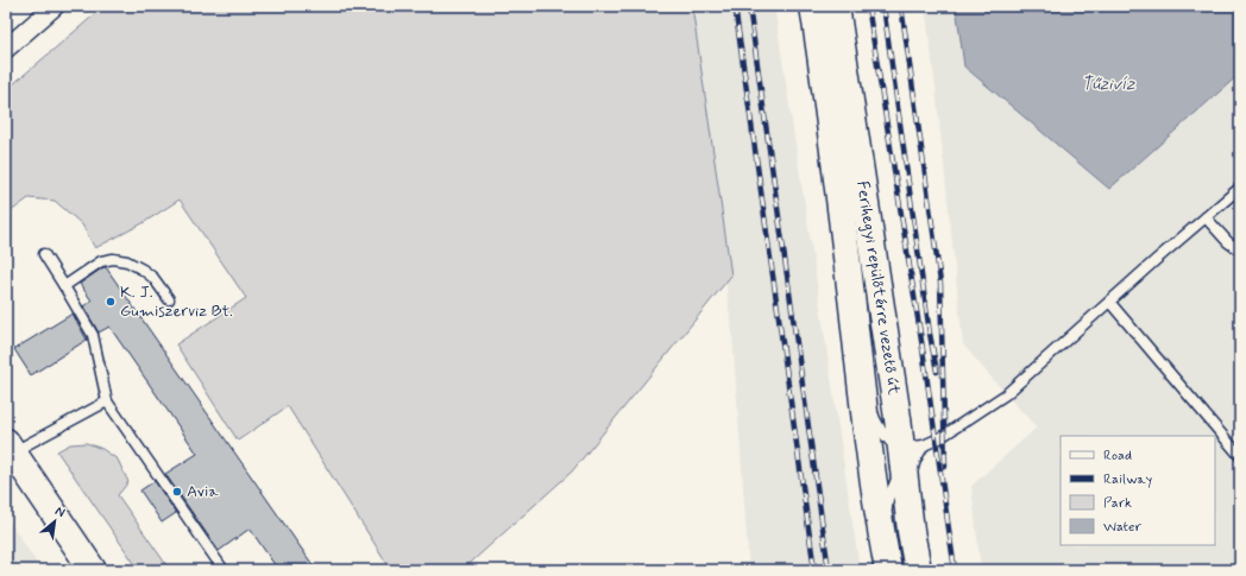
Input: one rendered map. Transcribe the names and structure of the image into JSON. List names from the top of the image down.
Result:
{
  "streets": {
    "main road": ["Ferihegyi repülőtérre vezető út"]
  },
  "water": ["Tűzivíz"],
  "places": ["K. J. Gumiszerviz Bt.", "Avia"],
  "legend": [
    "Road",
    "Railway",
    "Park",
    "Water"
  ],
  "north": "top right"
}
